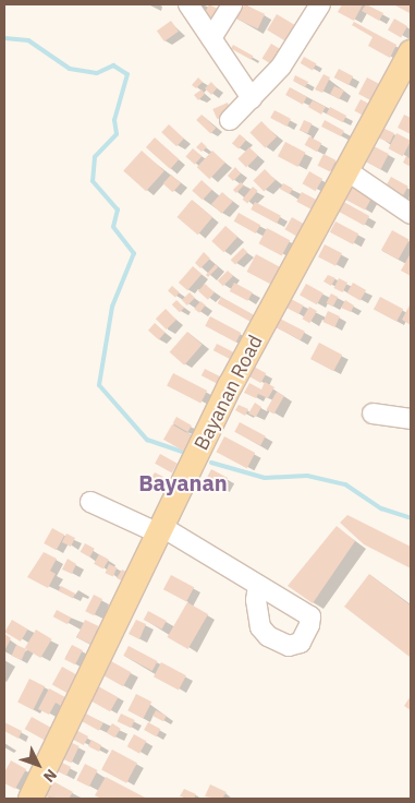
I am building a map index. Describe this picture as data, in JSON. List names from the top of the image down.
{
  "streets": {
    "main road": ["Bayanan Road"]
  },
  "districts": ["Bayanan"],
  "north": "bottom right"
}
